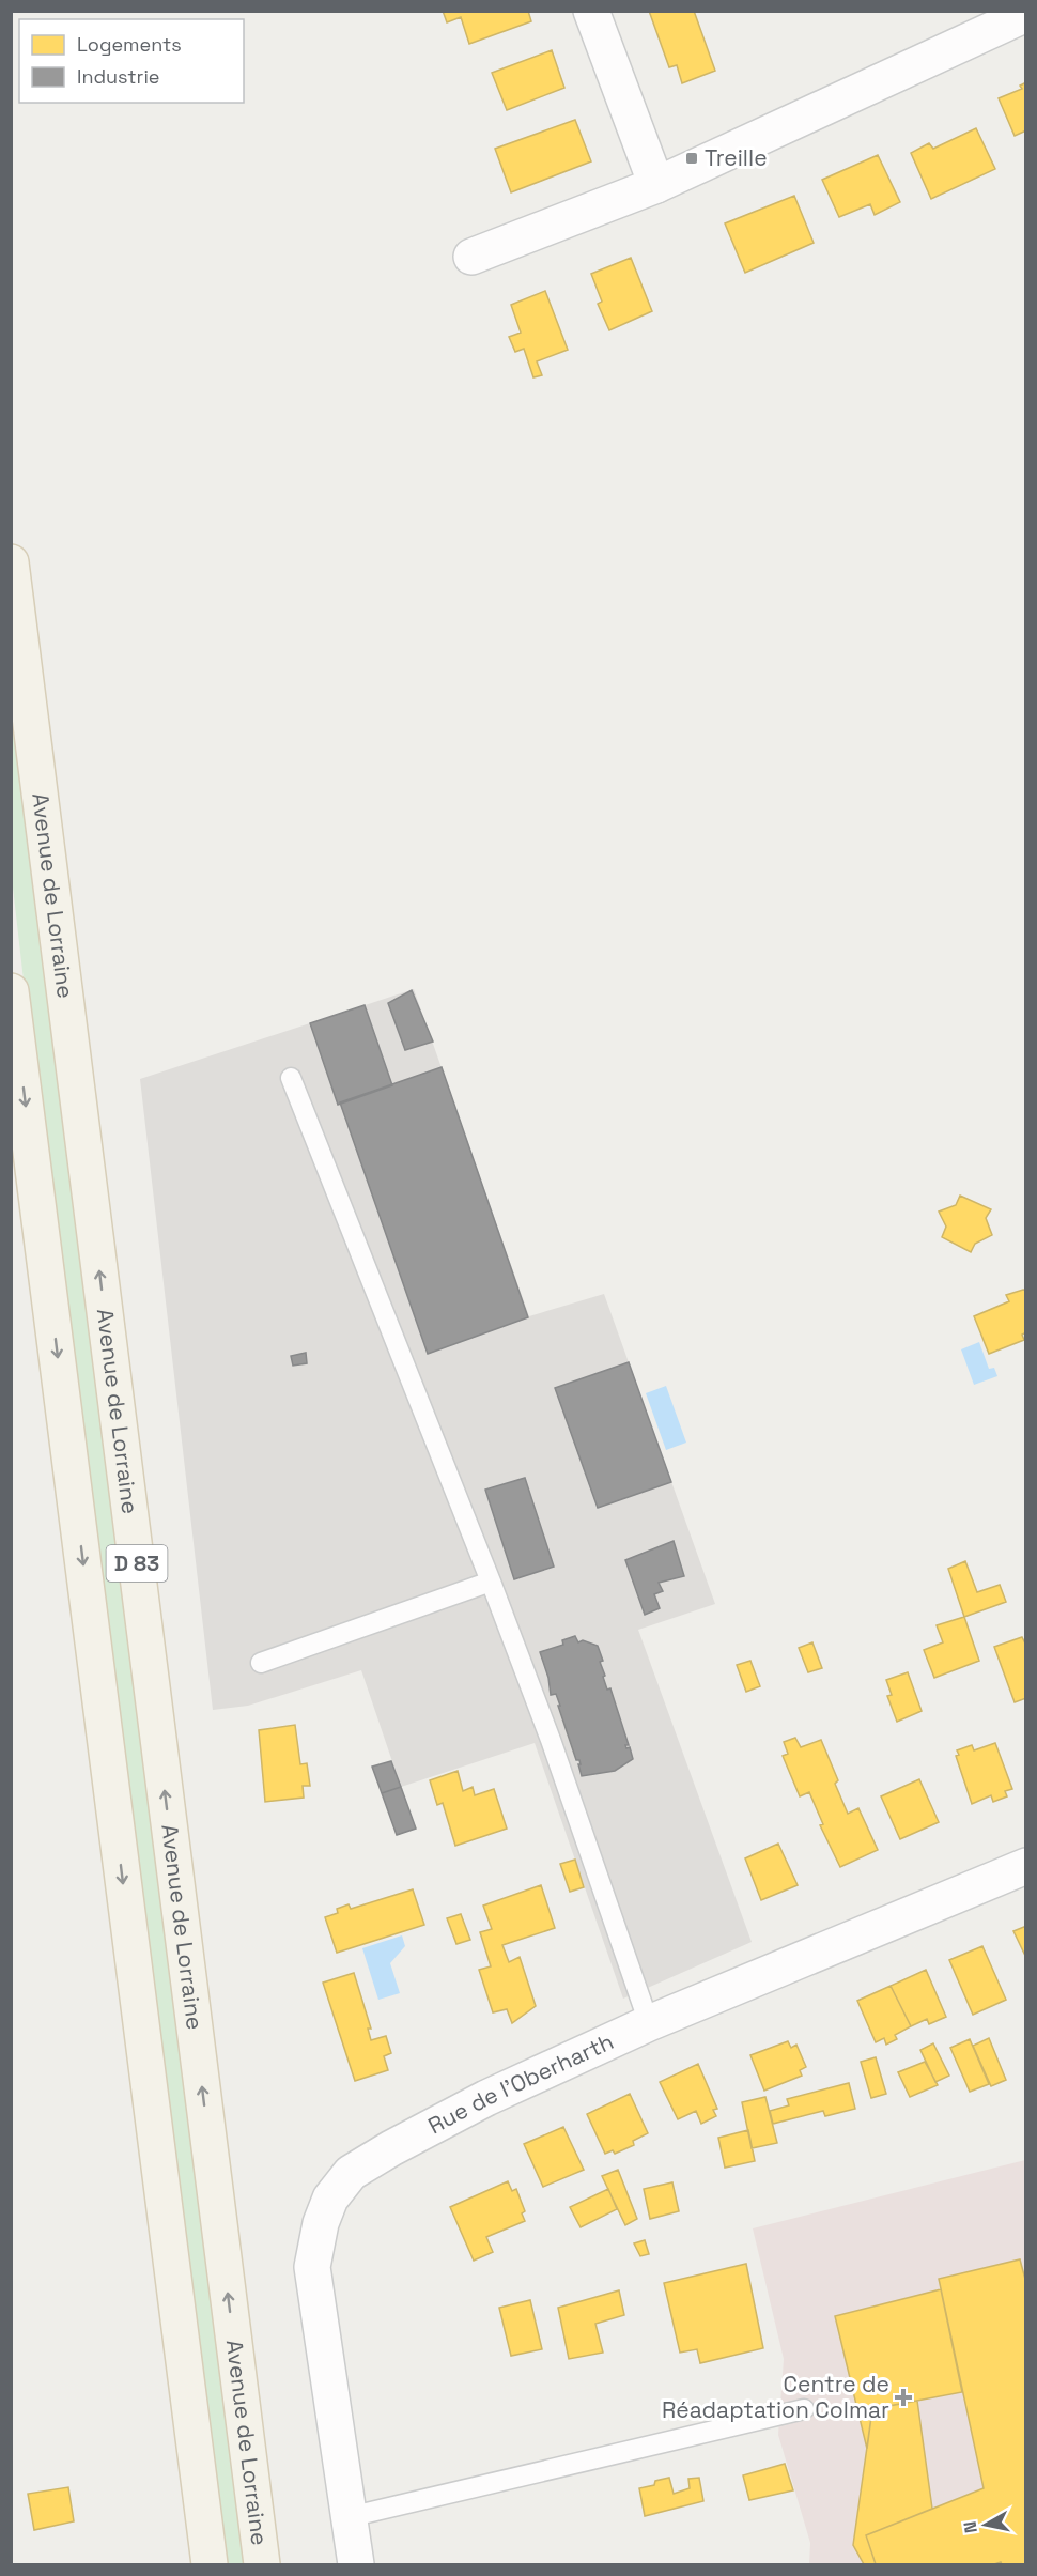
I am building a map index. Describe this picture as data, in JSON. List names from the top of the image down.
{
  "streets": {
    "main road": ["Avenue de Lorraine", "D 83"],
    "street": ["Rue de l'Oberharth"]
  },
  "places": {
    "transit": ["Treille"],
    "health": ["Centre de Réadaptation Colmar"]
  },
  "legend": ["Logements", "Industrie"],
  "north": "left"
}
